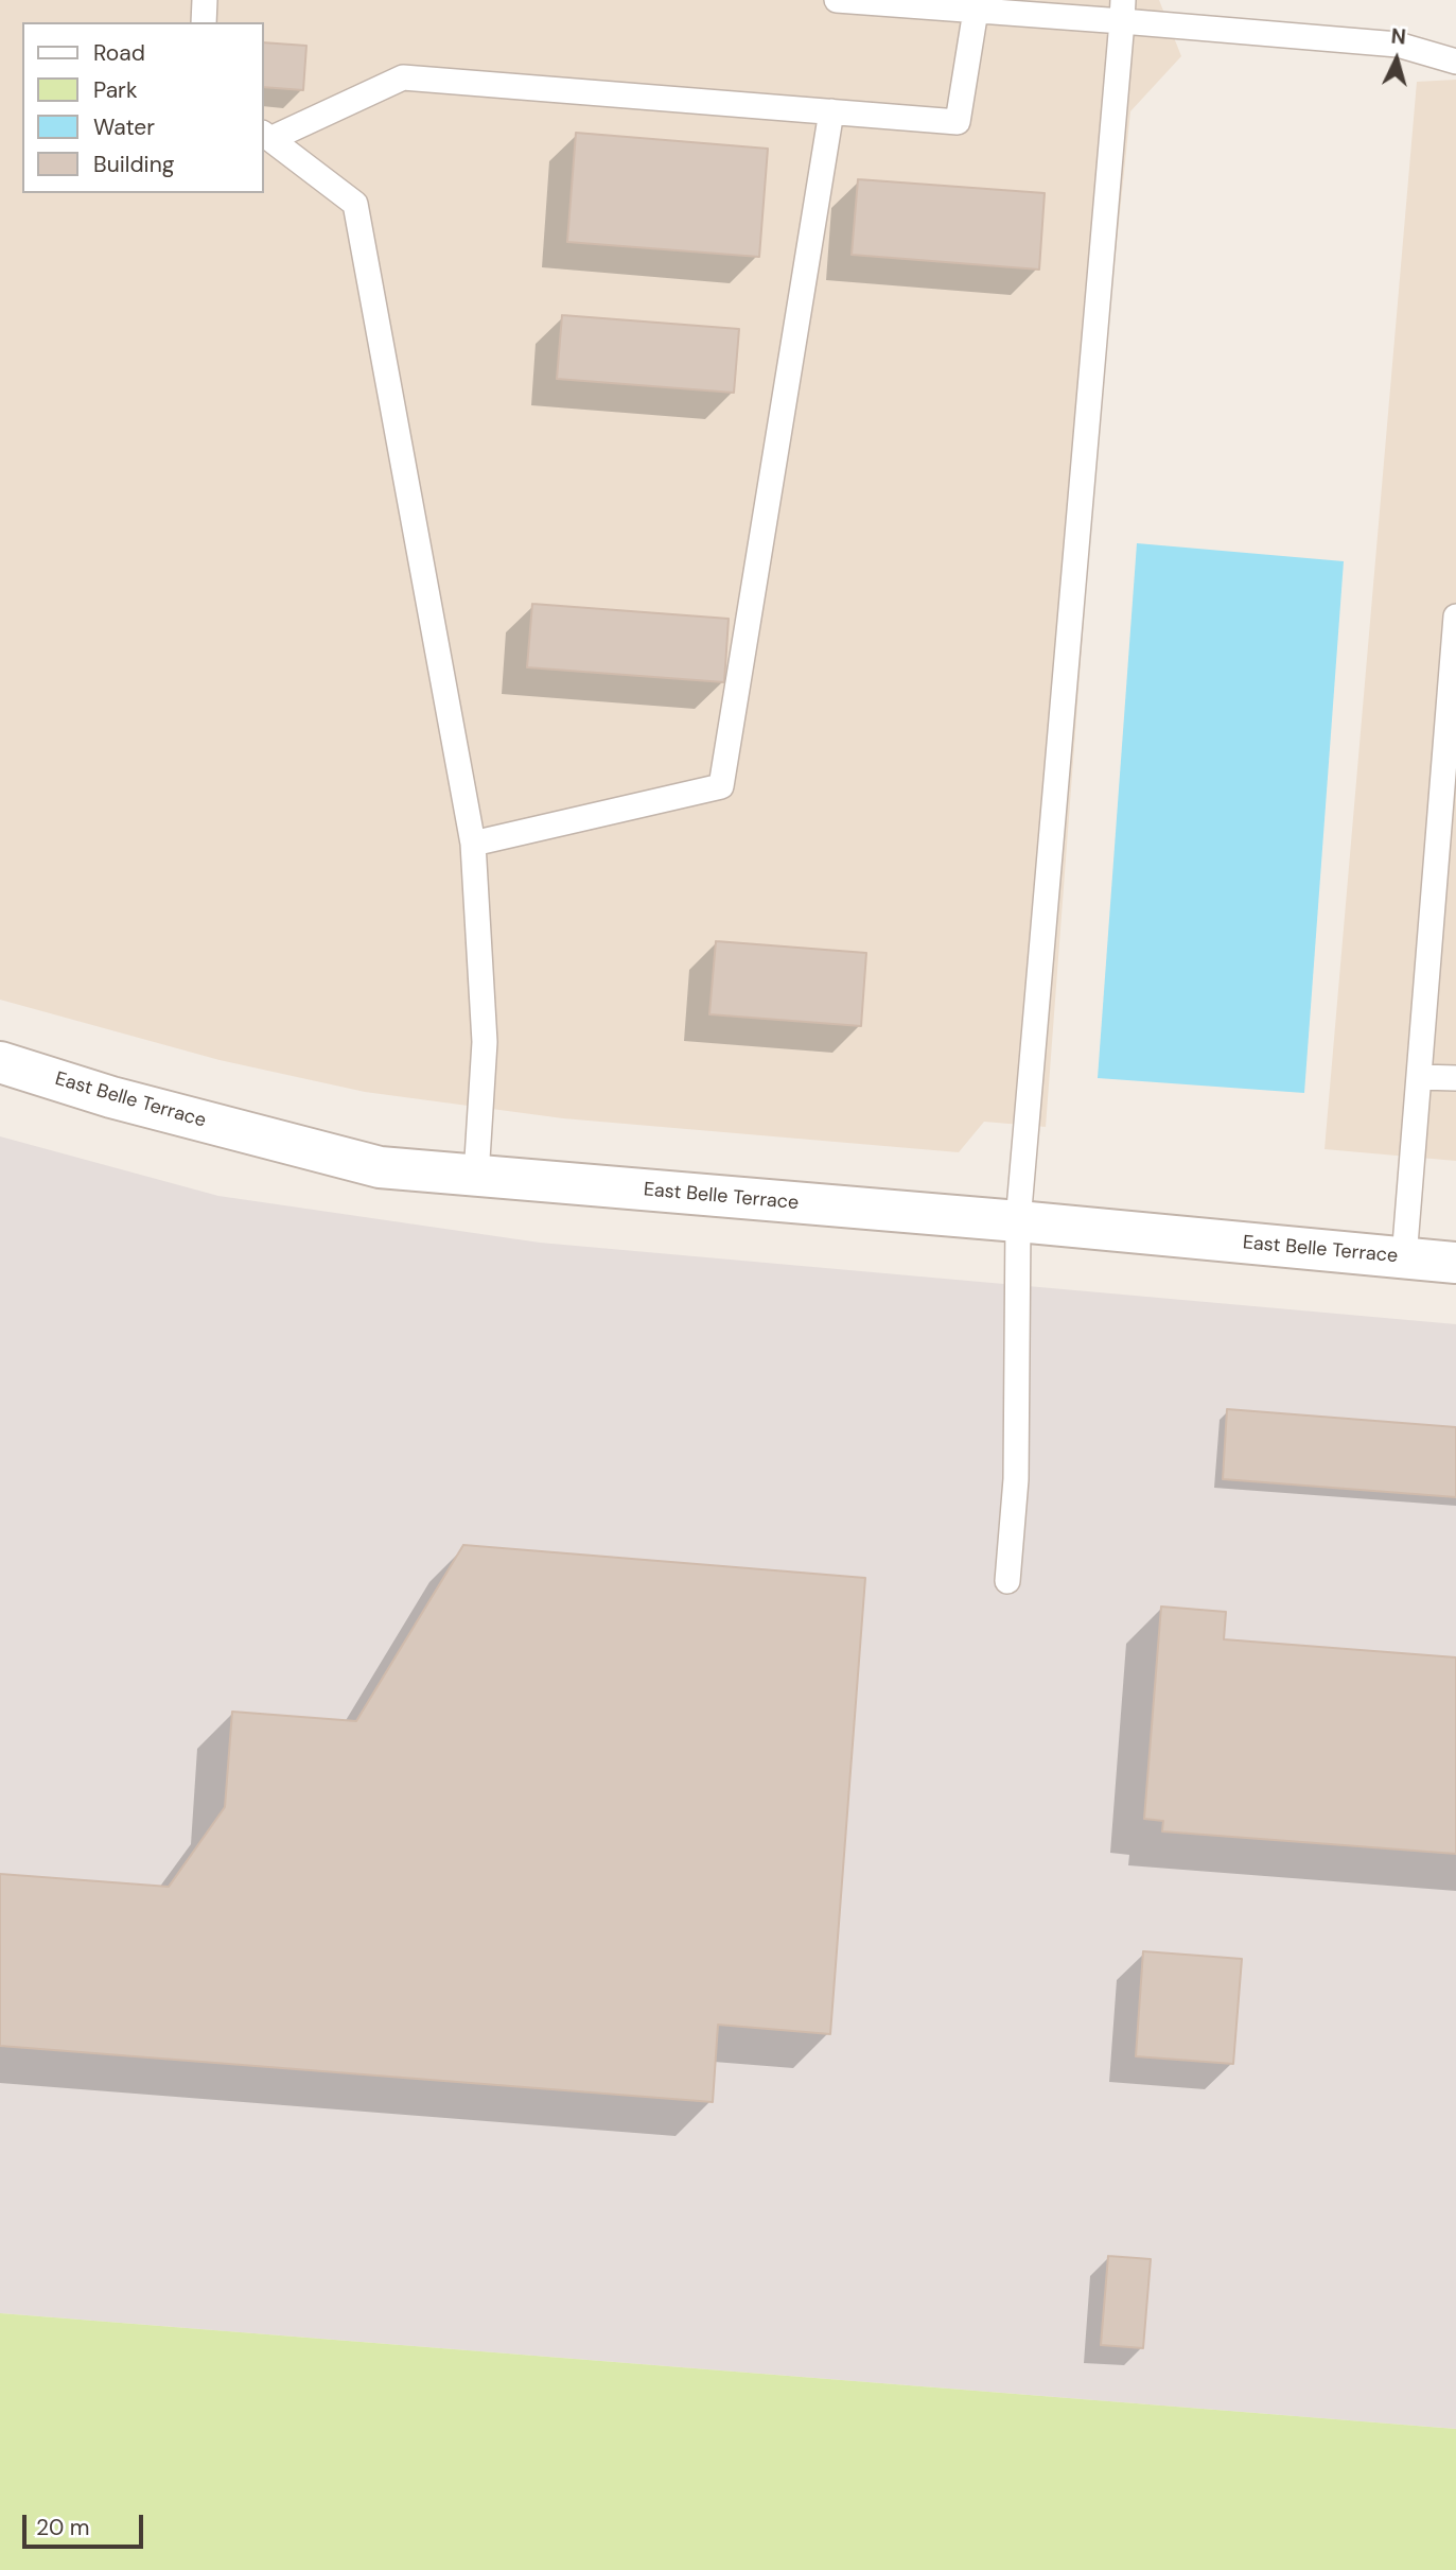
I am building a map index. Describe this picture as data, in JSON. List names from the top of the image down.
{
  "streets": {
    "street": ["East Belle Terrace"]
  },
  "legend": [
    "Road",
    "Park",
    "Water",
    "Building"
  ],
  "scale_bar": "20 m",
  "north": "top"
}
